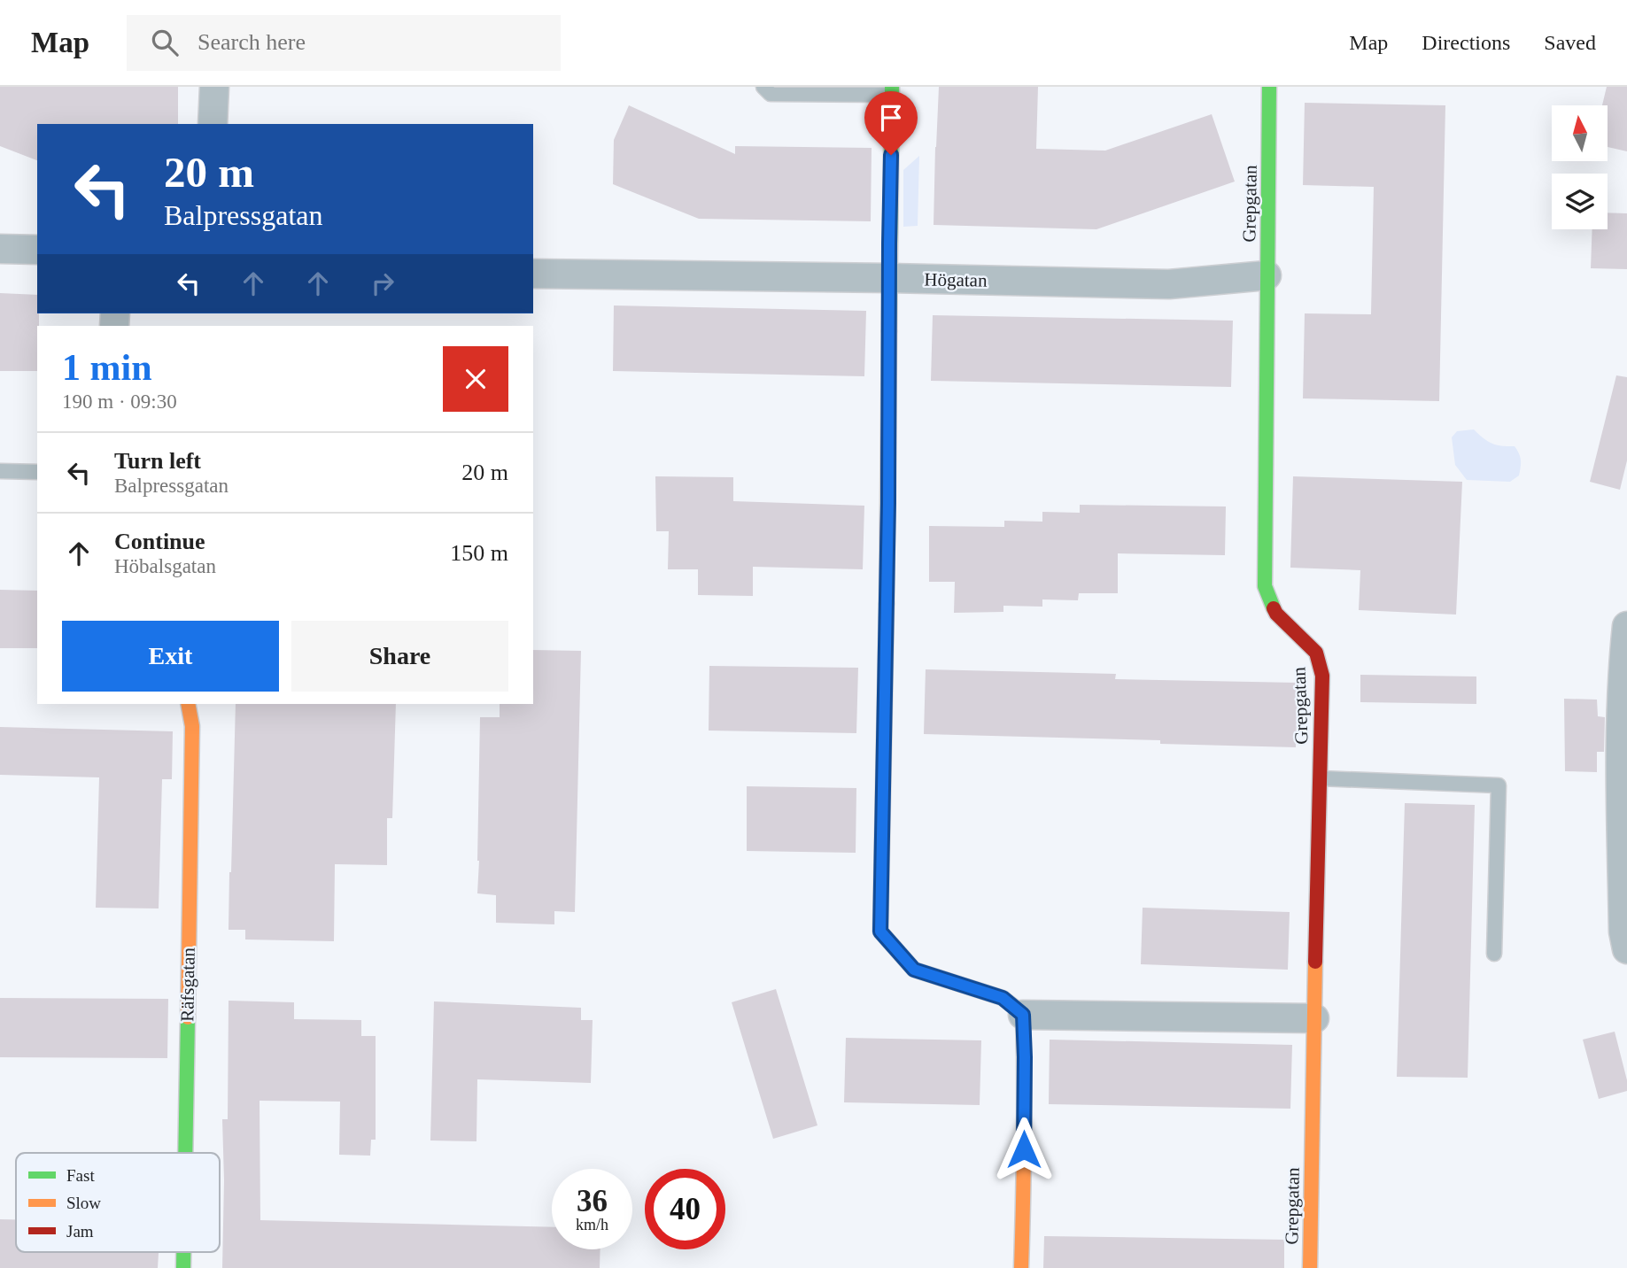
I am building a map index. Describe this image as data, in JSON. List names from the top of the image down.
{
  "streets": {
    "street": ["Grepgatan", "Högatan", "Räfsgatan"]
  },
  "crossings": [
    ["Grepgatan", "Högatan"]
  ],
  "legend": ["Fast", "Slow", "Jam"],
  "north": "top",
  "page": {
    "header": "Map",
    "search": "Search here",
    "nav": ["Map", "Directions", "Saved"],
    "turn": ["20 m", "Balpressgatan"],
    "heading": ["1 min", "190 m · 09:30"],
    "list": [
      {
        "name": "Turn left",
        "note": "Balpressgatan",
        "value": "20 m"
      },
      {
        "name": "Continue",
        "note": "Höbalsgatan",
        "value": "150 m"
      }
    ],
    "buttons": ["Exit", "Share"],
    "speed": "36 km/h",
    "limit": "40"
  }
}
